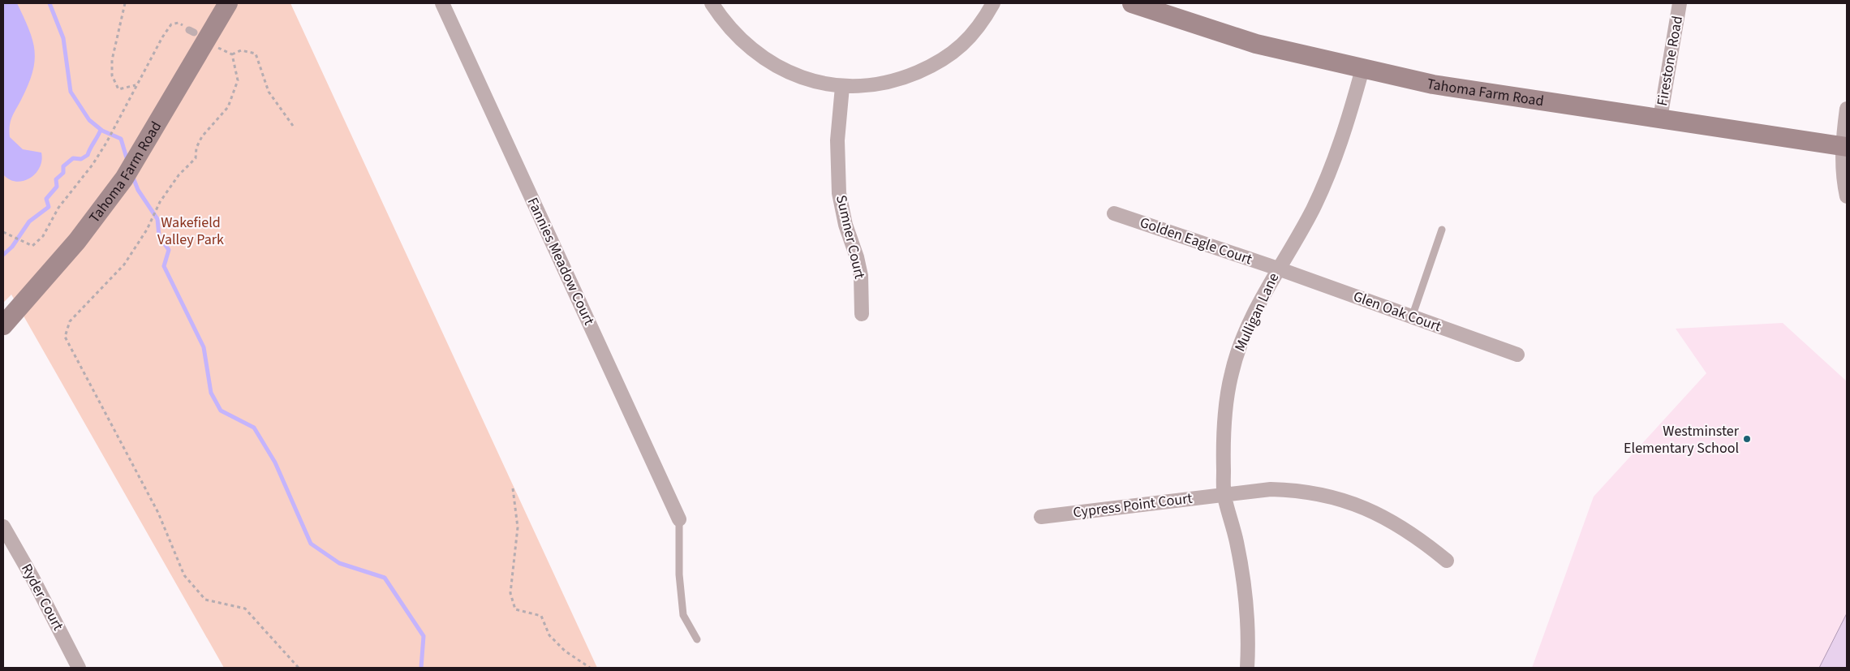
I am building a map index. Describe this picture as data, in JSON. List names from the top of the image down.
{
  "streets": {
    "street": [
      "Firestone Road",
      "Tahoma Farm Road",
      "Sumner Court",
      "Golden Eagle Court",
      "Fannies Meadow Court",
      "Glen Oak Court",
      "Mulligan Lane",
      "Cypress Point Court",
      "Ryder Court"
    ]
  },
  "crossings": [
    ["Firestone Road", "Tahoma Farm Road"],
    ["Tahoma Farm Road", "Mulligan Lane"],
    ["Golden Eagle Court", "Glen Oak Court"],
    ["Golden Eagle Court", "Mulligan Lane"],
    ["Glen Oak Court", "Mulligan Lane"],
    ["Mulligan Lane", "Cypress Point Court"]
  ],
  "parks": ["Wakefield Valley Park"],
  "places": ["Westminster Elementary School"]
}
